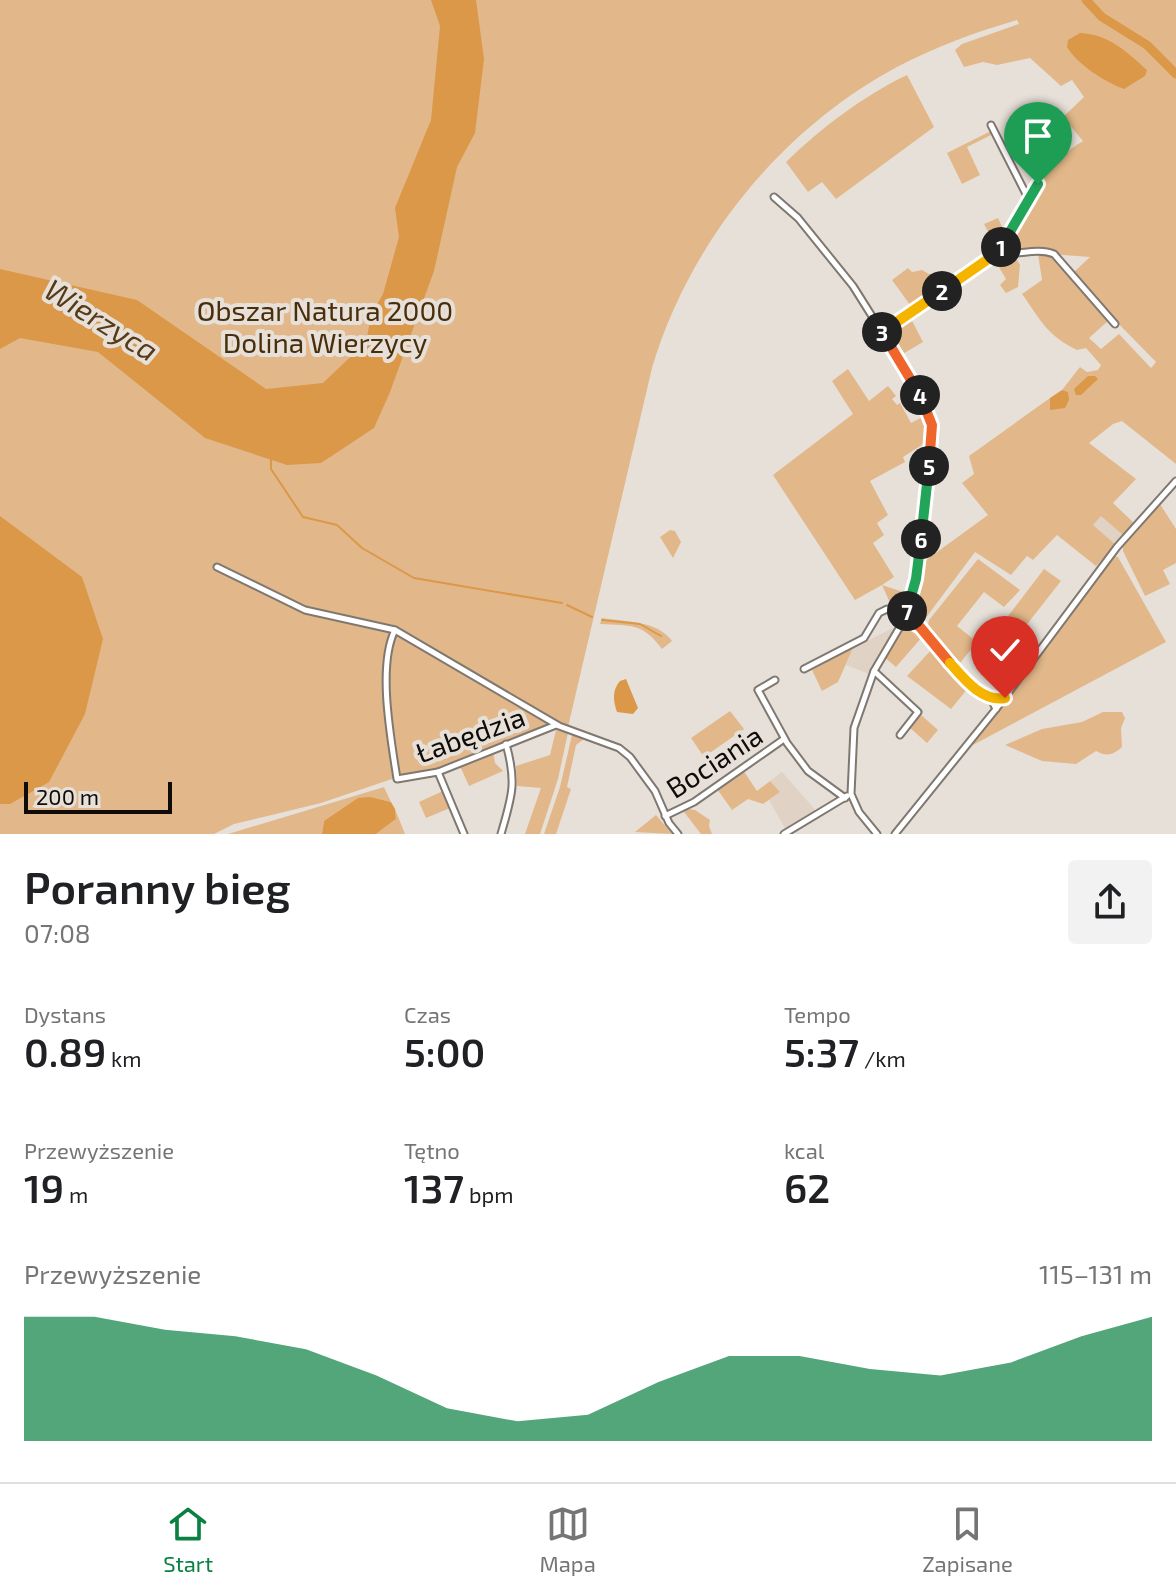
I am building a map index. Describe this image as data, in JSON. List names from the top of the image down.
{
  "streets": {
    "street": ["Łabędzia", "Bociania"]
  },
  "water": ["Wierzyca"],
  "parks": ["Obszar Natura 2000 Dolina Wierzycy"],
  "scale_bar": "200 m",
  "page": {
    "pins": [
      "1",
      "2",
      "3",
      "4",
      "5",
      "6",
      "7"
    ],
    "scale": "200 m",
    "heading": ["Poranny bieg", "07:08"],
    "stats": [
      ["Dystans", "0.89 km"],
      ["Czas", "5:00"],
      ["Tempo", "5:37 /km"],
      ["Przewyższenie", "19 m"],
      ["Tętno", "137 bpm"],
      ["kcal", "62"]
    ],
    "chart": ["Przewyższenie", "115–131 m"],
    "tabs": ["Start", "Mapa", "Zapisane"]
  }
}
